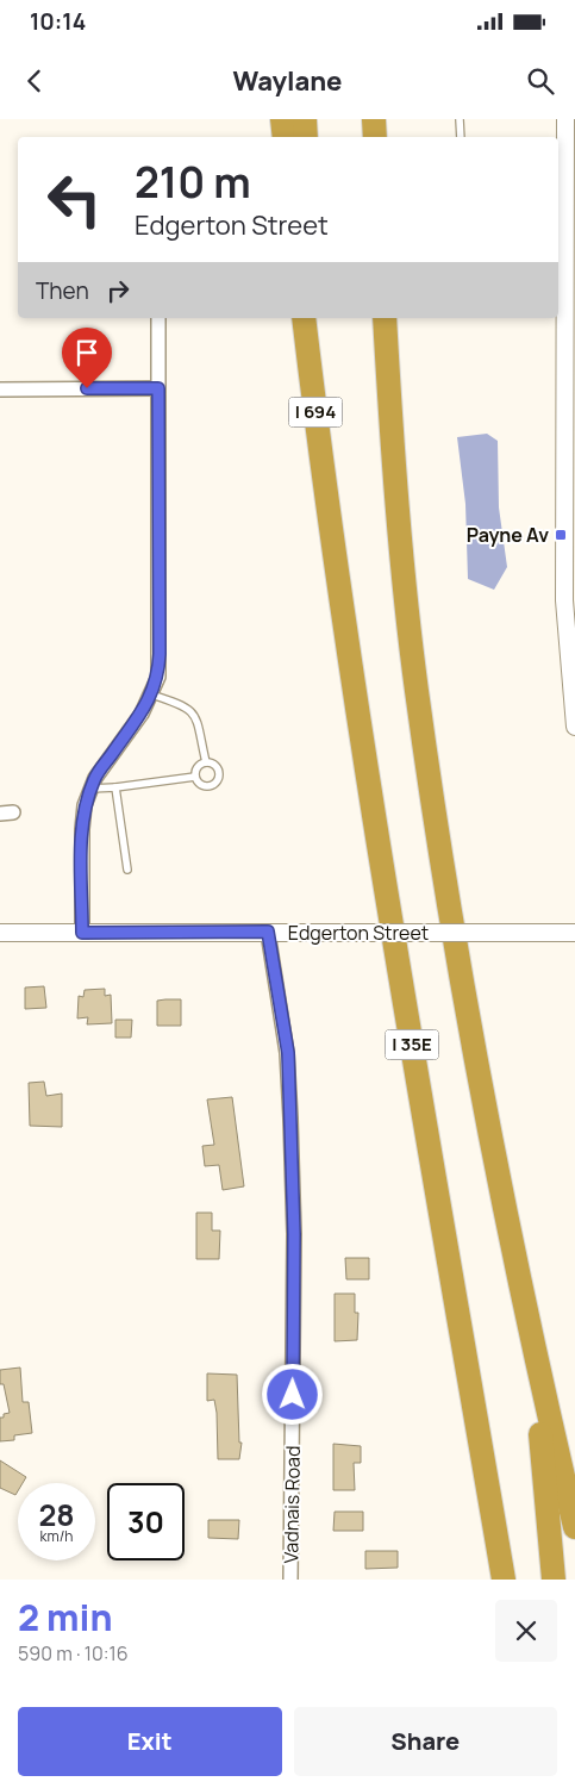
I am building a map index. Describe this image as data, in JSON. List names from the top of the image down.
{
  "streets": {
    "highway": ["I 694", "I 35E"],
    "street": ["Edgerton Street", "Vadnais Road"]
  },
  "crossings": [
    ["I 694", "I 35E"],
    ["Edgerton Street", "Vadnais Road"]
  ],
  "places": {
    "transit": ["Payne Av"]
  },
  "page": {
    "status": "10:14",
    "header": "Waylane",
    "turn": ["210 m", "Edgerton Street"],
    "then": "Then",
    "speed": "28 km/h",
    "limit": "30",
    "heading": ["2 min", "590 m · 10:16"],
    "buttons": ["Exit", "Share"]
  }
}
